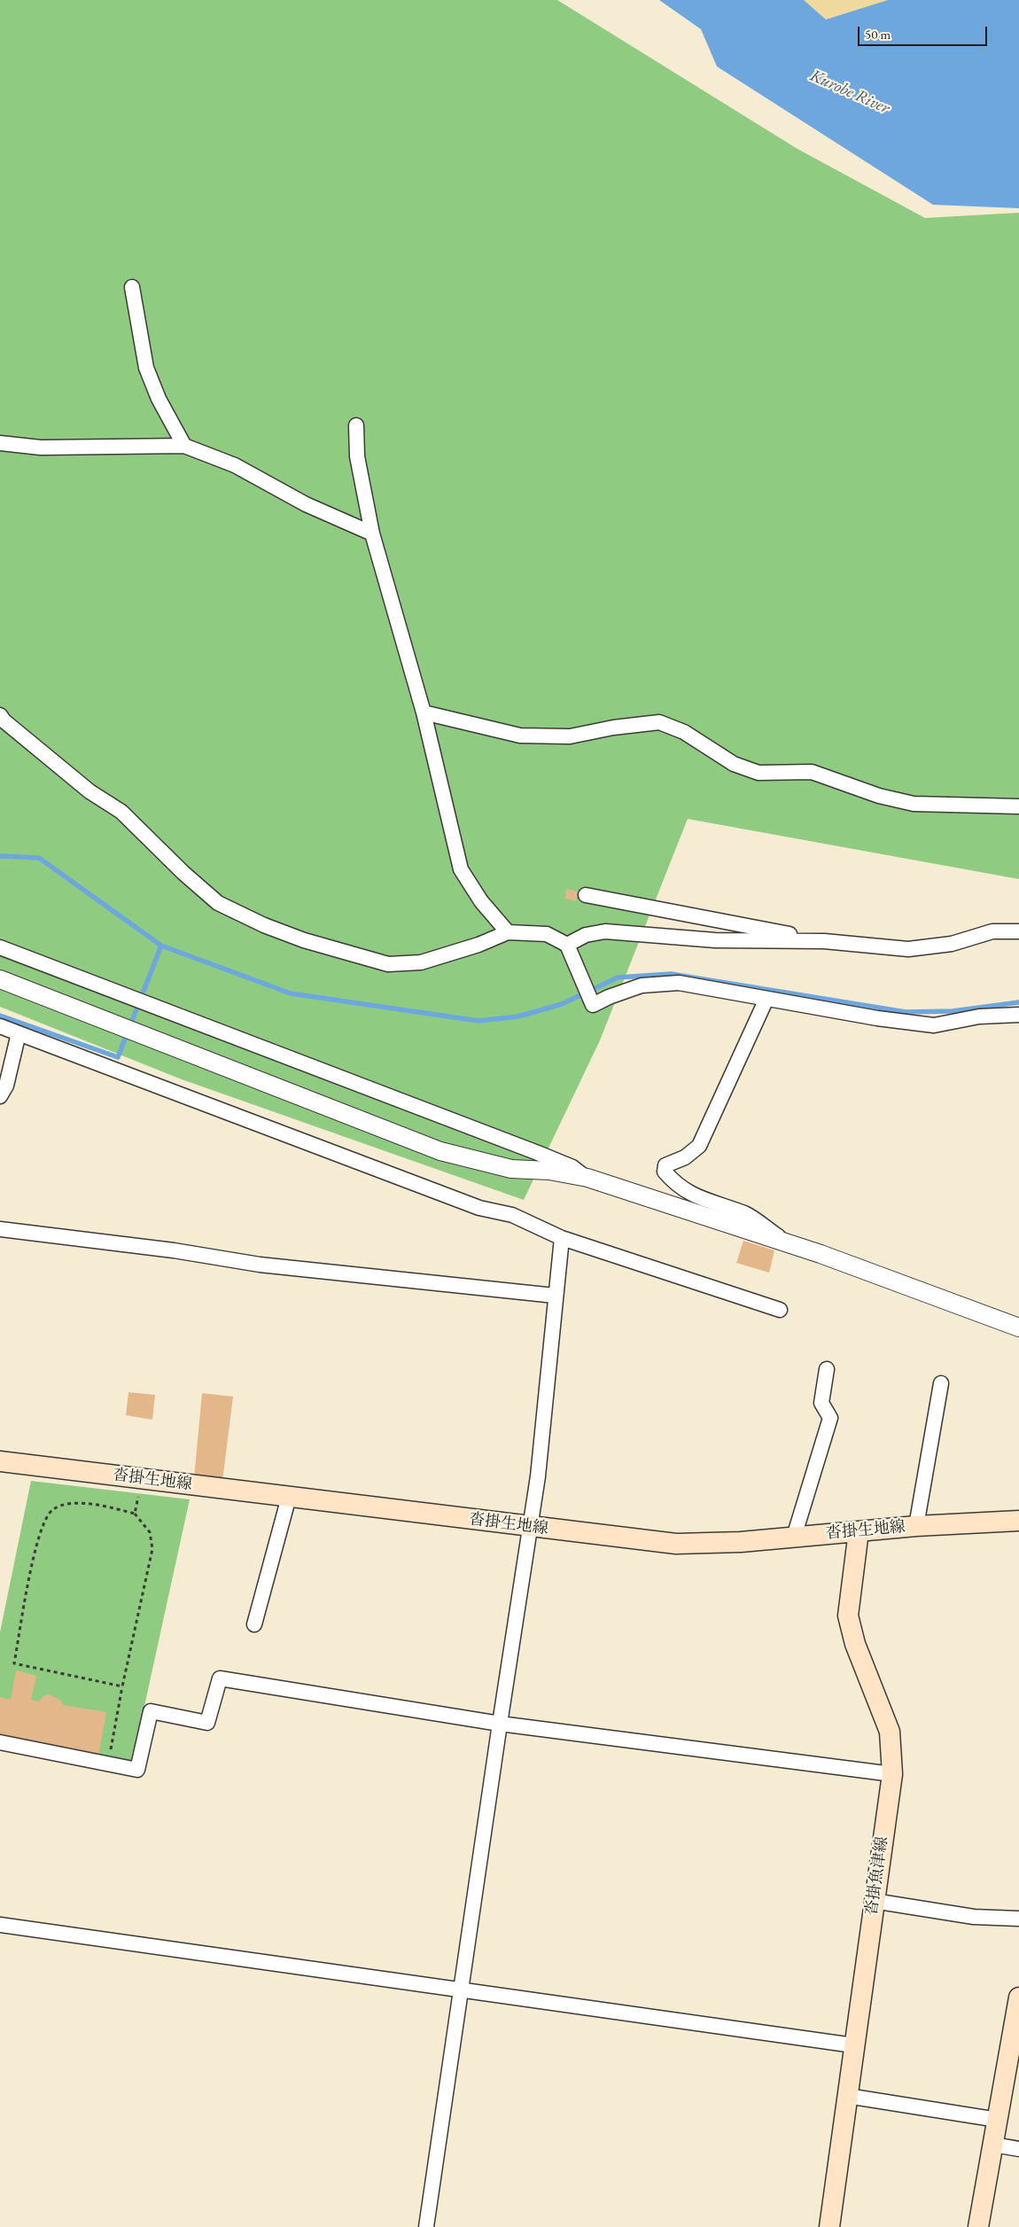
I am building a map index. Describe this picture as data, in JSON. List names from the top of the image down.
{
  "streets": {
    "main road": ["沓掛生地線", "沓掛魚津線"]
  },
  "crossings": [
    ["沓掛生地線", "沓掛魚津線"]
  ],
  "water": ["Kurobe River"],
  "scale_bar": "50 m"
}
